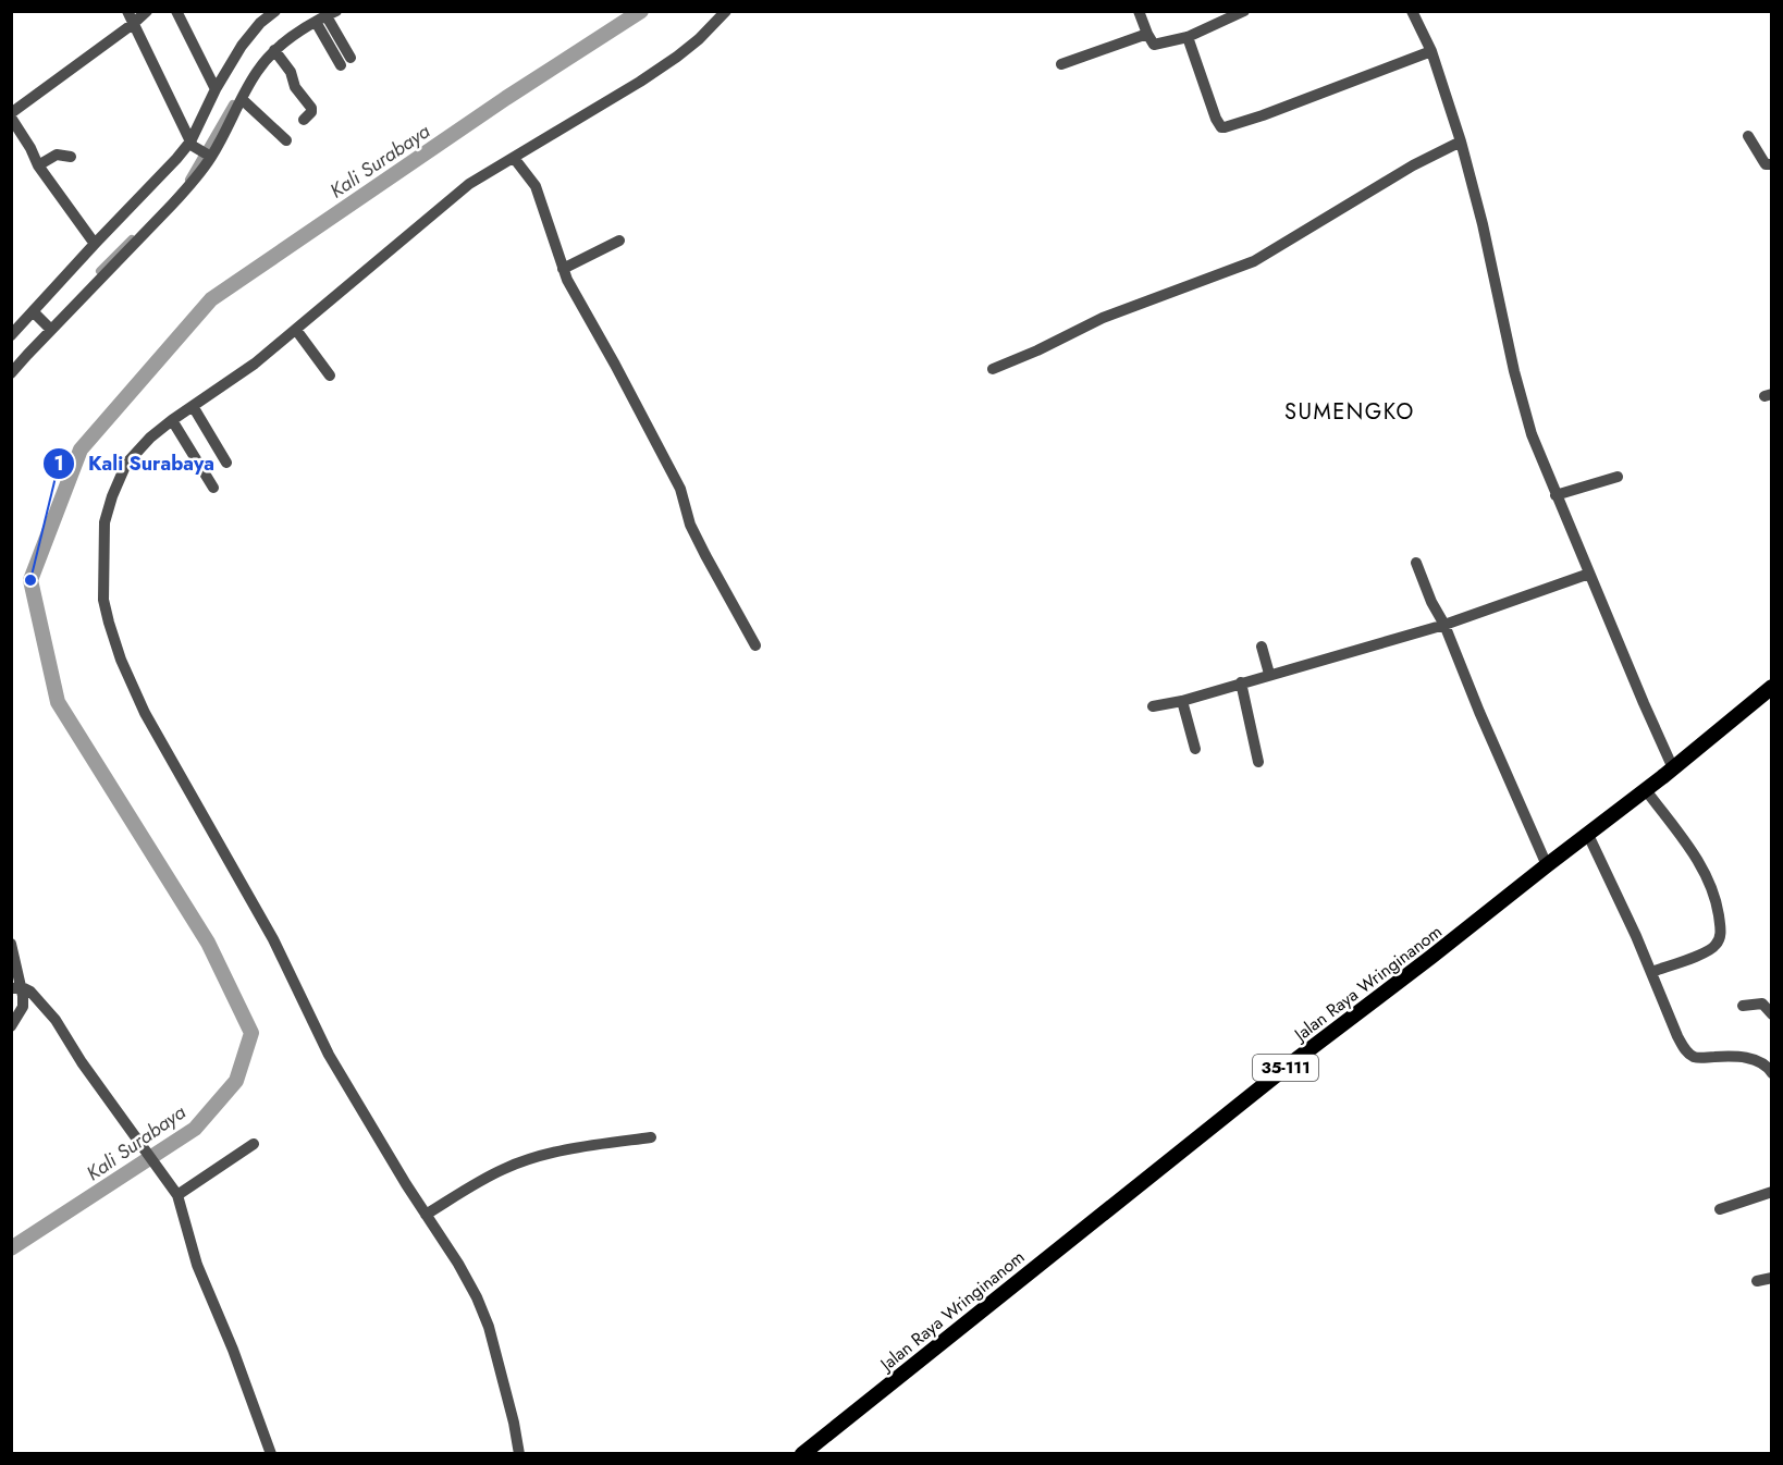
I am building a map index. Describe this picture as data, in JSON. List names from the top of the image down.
{
  "streets": {
    "main road": ["Jalan Raya Wringinanom", "35-111"]
  },
  "districts": ["SUMENGKO"],
  "water": ["Kali Surabaya"],
  "places": ["Kali Surabaya"]
}
